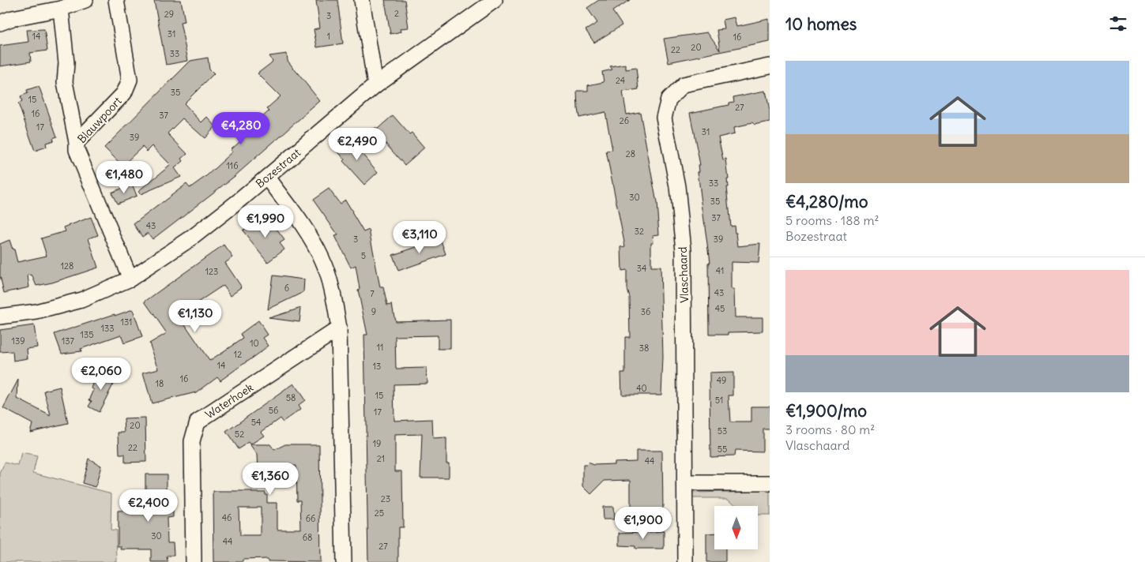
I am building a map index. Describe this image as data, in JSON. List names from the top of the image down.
{
  "streets": {
    "street": [
      "Blauwpoort",
      "Bozestraat",
      "Vlaschaard",
      "Waterhoek"
    ]
  },
  "crossings": [
    ["Blauwpoort", "Bozestraat"]
  ],
  "house_numbers": [
    "2",
    "29",
    "3",
    "31",
    "14",
    "1",
    "16",
    "20",
    "22",
    "33",
    "24",
    "35",
    "15",
    "27",
    "16",
    "37",
    "26",
    "17",
    "31",
    "39",
    "28",
    "116",
    "33",
    "30",
    "35",
    "37",
    "43",
    "32",
    "3",
    "39",
    "5",
    "128",
    "34",
    "41",
    "123",
    "6",
    "43",
    "7",
    "45",
    "9",
    "36",
    "131",
    "133",
    "135",
    "139",
    "137",
    "10",
    "11",
    "38",
    "12",
    "14",
    "13",
    "16",
    "49",
    "18",
    "40",
    "15",
    "58",
    "51",
    "56",
    "17",
    "54",
    "20",
    "53",
    "52",
    "19",
    "22",
    "55",
    "21",
    "44",
    "23",
    "25",
    "46",
    "66",
    "30",
    "68",
    "44",
    "27"
  ],
  "north": "bottom",
  "page": {
    "heading": "10 homes",
    "list": [
      {
        "name": "€4,280/mo",
        "note": "5 rooms · 188 m² · Bozestraat"
      },
      {
        "name": "€1,900/mo",
        "note": "3 rooms · 80 m² · Vlaschaard"
      }
    ],
    "price": [
      "€4,280",
      "€2,490",
      "€1,480",
      "€1,990",
      "€3,110",
      "€1,130",
      "€2,060",
      "€1,360",
      "€2,400",
      "€1,900"
    ]
  }
}
